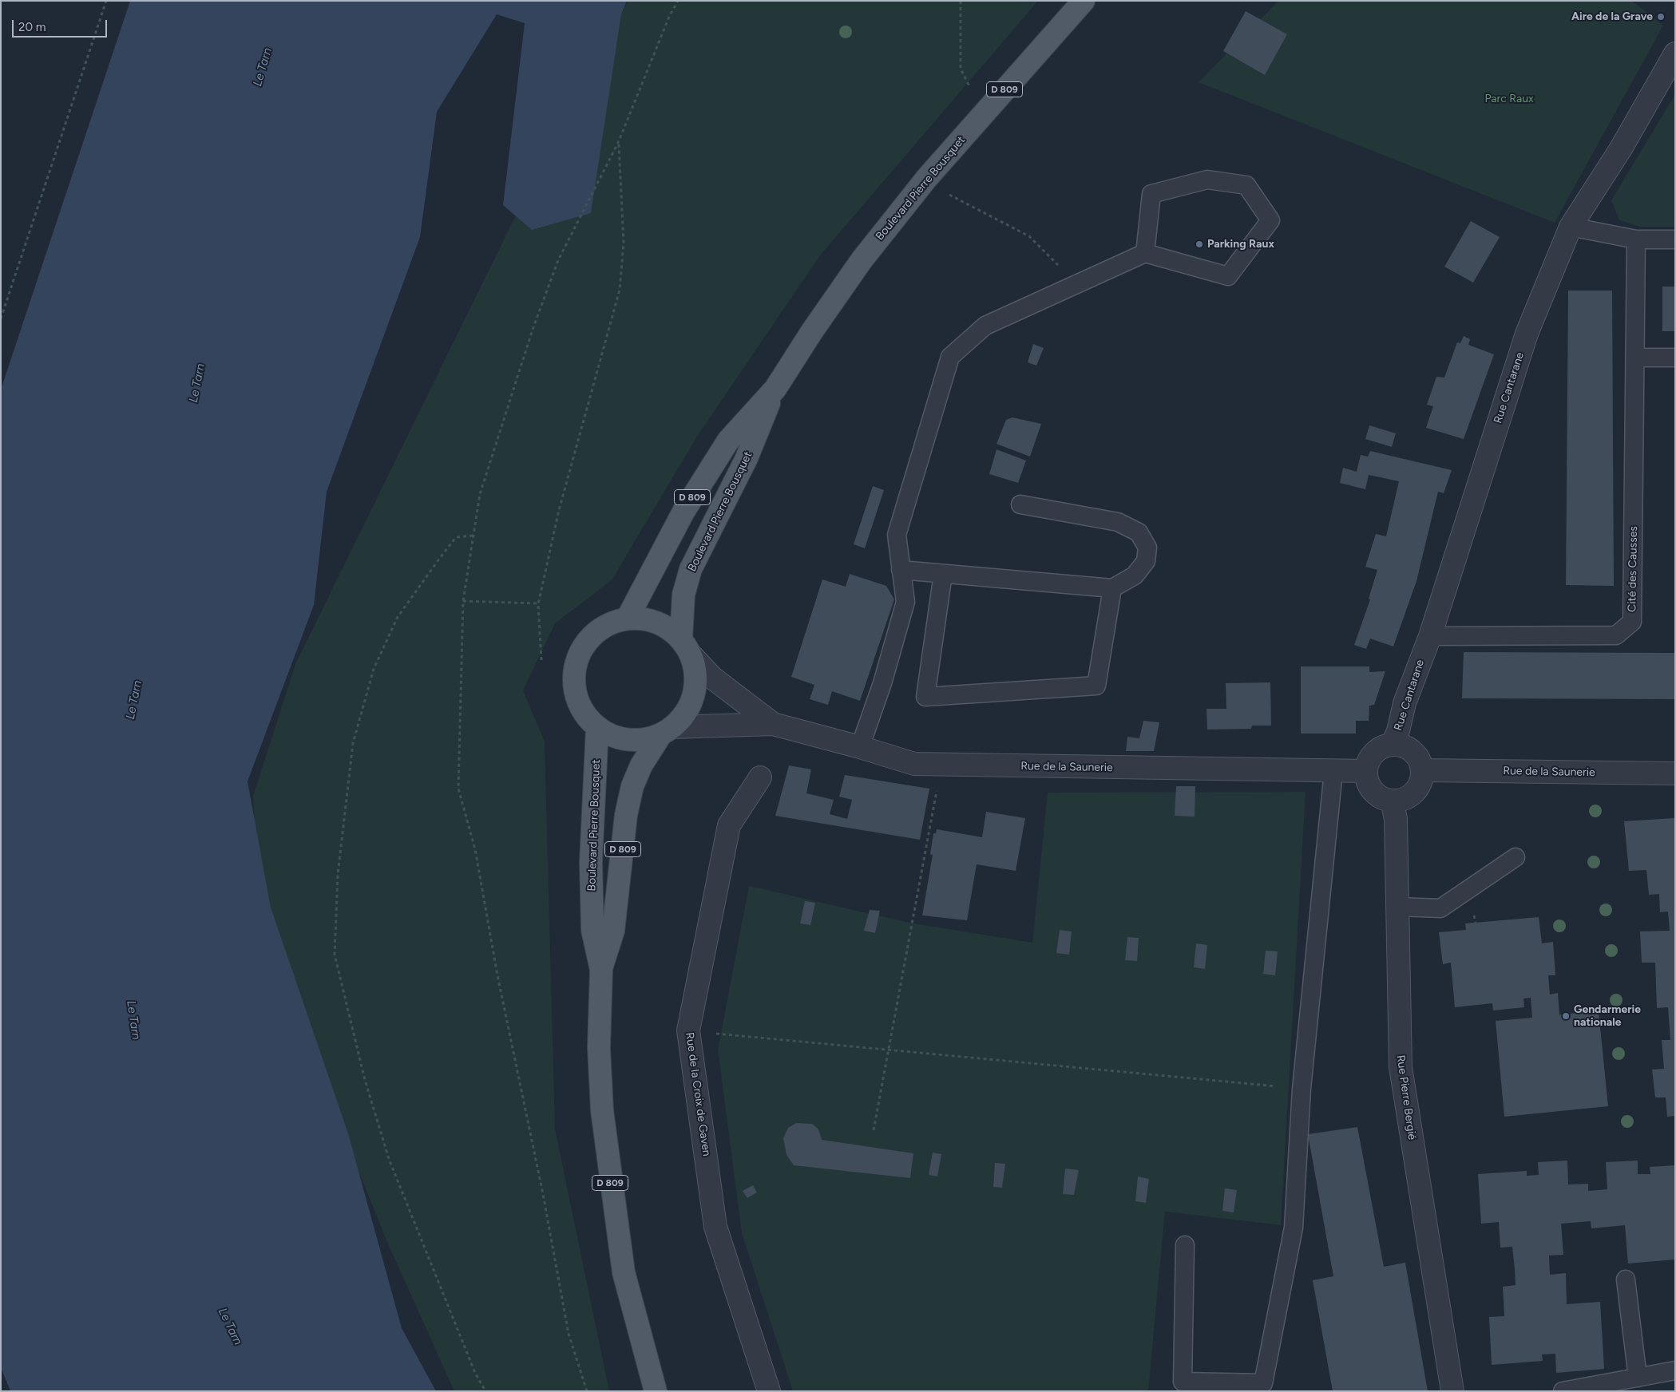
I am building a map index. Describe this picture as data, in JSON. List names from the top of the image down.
{
  "streets": {
    "main road": ["D 809", "Boulevard Pierre Bousquet"],
    "street": [
      "Rue Cantarane",
      "Rue de la Saunerie",
      "Rue de la Croix de Gaven",
      "Rue Pierre Bergié"
    ],
    "lane": ["Cité des Causses"]
  },
  "crossings": [
    ["Boulevard Pierre Bousquet", "Rue de la Saunerie"],
    ["Rue Cantarane", "Cité des Causses"],
    ["Rue Cantarane", "Rue de la Saunerie"],
    ["Rue Cantarane", "Rue Pierre Bergié"],
    ["Rue de la Saunerie", "Rue Pierre Bergié"]
  ],
  "water": ["Le Tarn"],
  "parks": ["Parc Raux"],
  "places": ["Aire de la Grave", "Parking Raux", "Gendarmerie nationale"],
  "scale_bar": "20 m"
}
